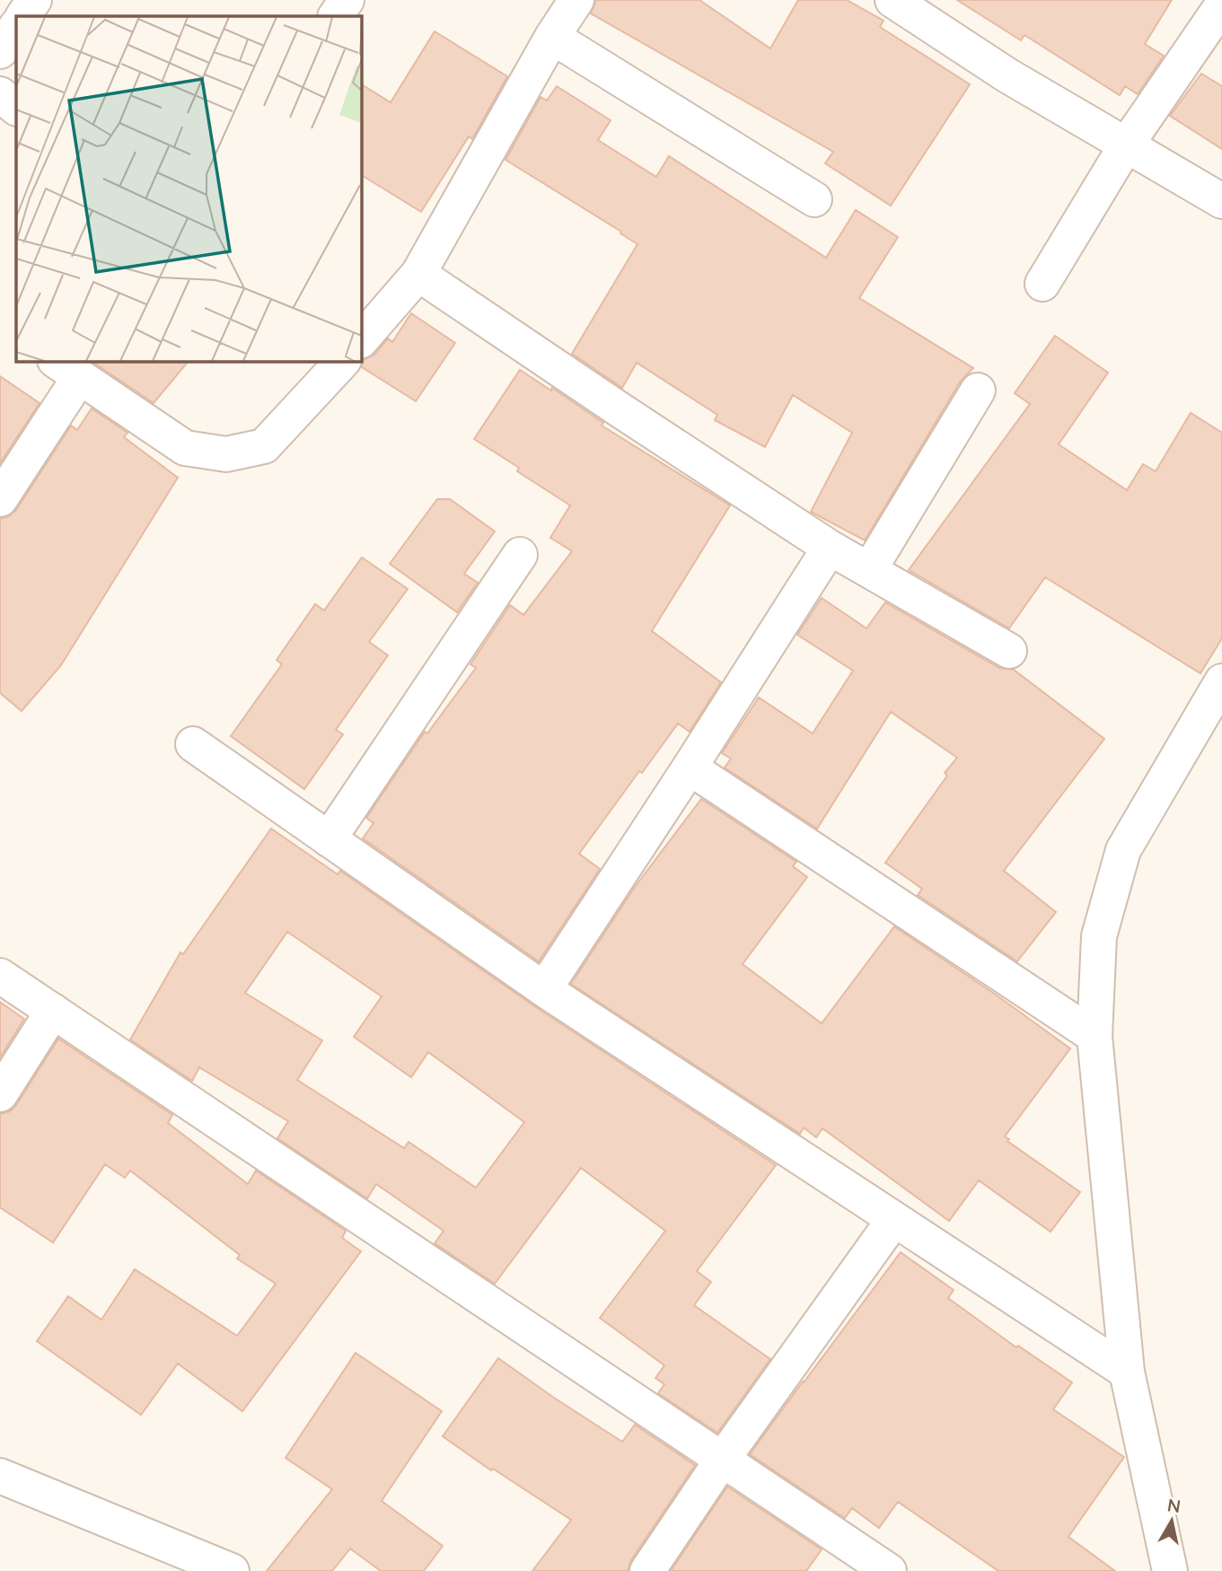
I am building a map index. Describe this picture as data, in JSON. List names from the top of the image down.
{
  "north": "top"
}
